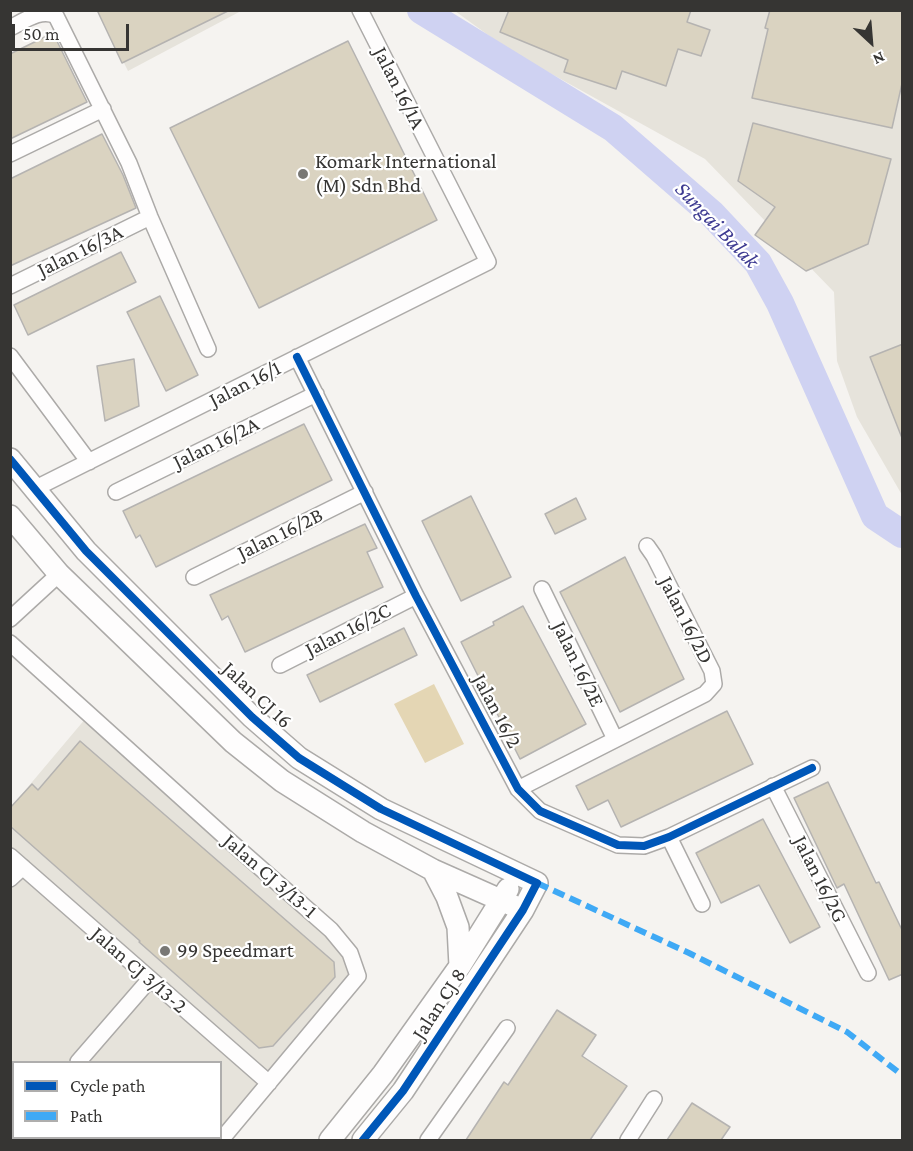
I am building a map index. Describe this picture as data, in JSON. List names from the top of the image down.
{
  "streets": {
    "street": [
      "Jalan 16/1A",
      "Jalan 16/3A",
      "Jalan 16/1",
      "Jalan 16/2A",
      "Jalan 16/2B",
      "Jalan 16/2D",
      "Jalan 16/2C",
      "Jalan 16/2E",
      "Jalan CJ 16",
      "Jalan 16/2",
      "Jalan CJ 3/13-1",
      "Jalan 16/2G",
      "Jalan CJ 3/13-2",
      "Jalan CJ 8"
    ]
  },
  "crossings": [
    ["Jalan 16/1A", "Jalan 16/1"],
    ["Jalan 16/1", "Jalan CJ 16"],
    ["Jalan 16/1", "Jalan 16/2"],
    ["Jalan 16/2A", "Jalan 16/2"],
    ["Jalan 16/2B", "Jalan 16/2"],
    ["Jalan 16/2D", "Jalan 16/2E"],
    ["Jalan 16/2C", "Jalan 16/2"],
    ["Jalan CJ 16", "Jalan CJ 8"],
    ["Jalan 16/2", "Jalan 16/2G"],
    ["Jalan CJ 3/13-1", "Jalan CJ 3/13-2"]
  ],
  "water": ["Sungai Balak"],
  "places": ["Komark International (M) Sdn Bhd", "99 Speedmart"],
  "legend": ["Cycle path", "Path"],
  "scale_bar": "50 m",
  "north": "bottom right"
}
